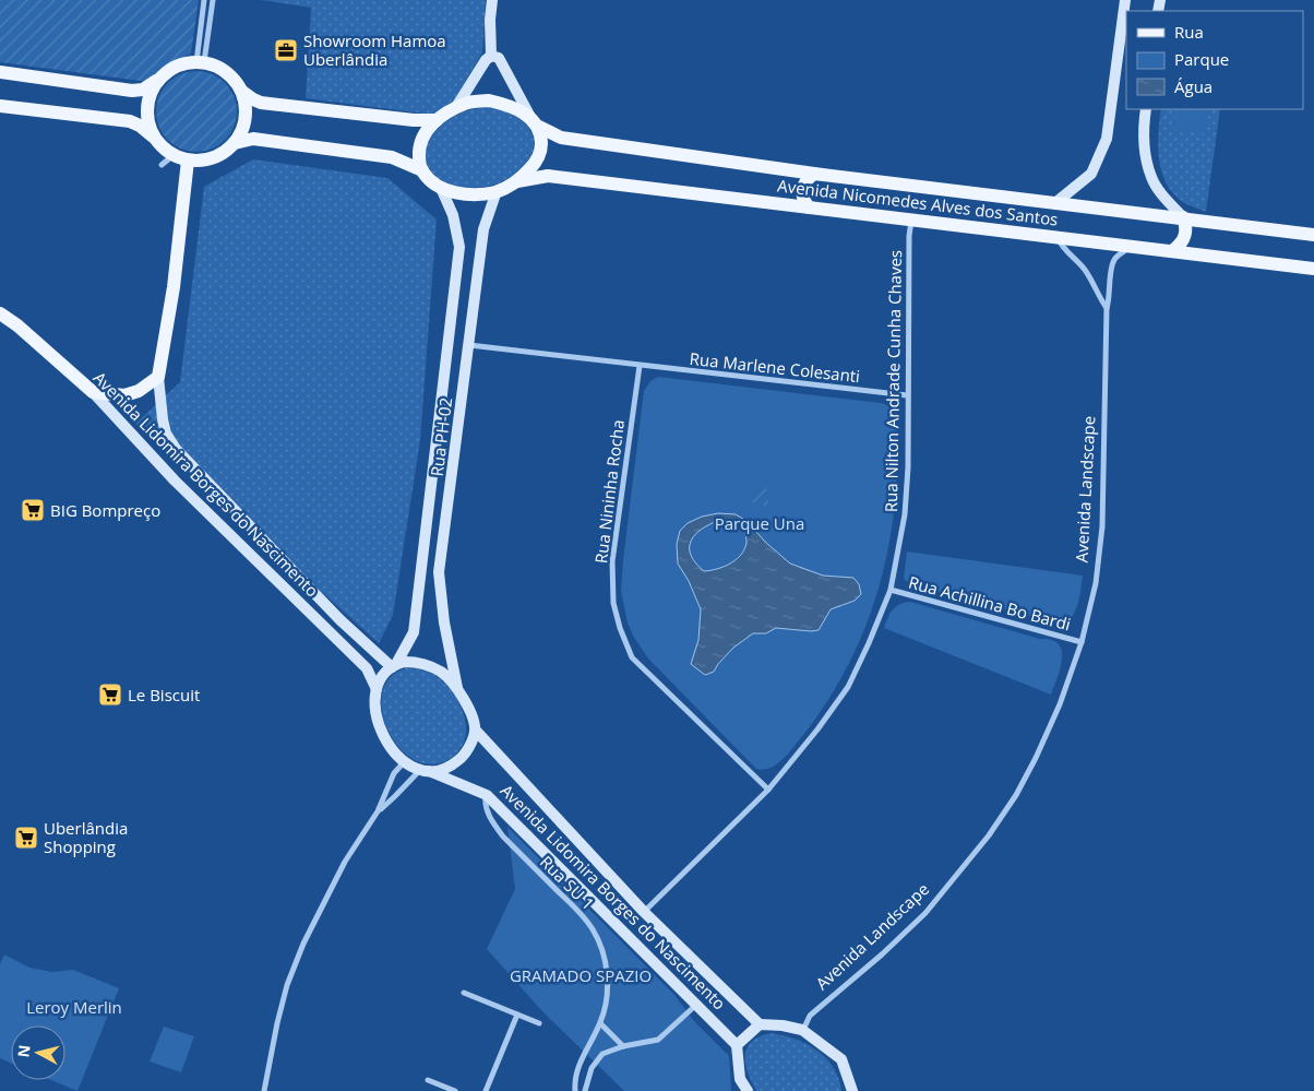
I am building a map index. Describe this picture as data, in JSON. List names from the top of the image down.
{
  "streets": {
    "main road": ["Avenida Nicomedes Alves dos Santos", "Avenida Lidomira Borges do Nascimento"],
    "street": [
      "Rua Marlene Colesanti",
      "Rua Nilton Andrade Cunha Chaves",
      "Rua PH-02",
      "Avenida Landscape",
      "Rua Nininha Rocha",
      "Rua Achillina Bo Bardi",
      "Rua SU 1"
    ]
  },
  "crossings": [
    ["Avenida Nicomedes Alves dos Santos", "Rua Nilton Andrade Cunha Chaves"],
    ["Avenida Nicomedes Alves dos Santos", "Rua PH-02"],
    ["Avenida Nicomedes Alves dos Santos", "Avenida Landscape"],
    ["Rua Marlene Colesanti", "Rua Nilton Andrade Cunha Chaves"],
    ["Rua Marlene Colesanti", "Rua PH-02"],
    ["Rua Marlene Colesanti", "Rua Nininha Rocha"],
    ["Rua Nilton Andrade Cunha Chaves", "Avenida Lidomira Borges do Nascimento"],
    ["Rua Nilton Andrade Cunha Chaves", "Rua Nininha Rocha"],
    ["Rua Nilton Andrade Cunha Chaves", "Rua Achillina Bo Bardi"],
    ["Rua PH-02", "Avenida Lidomira Borges do Nascimento"],
    ["Avenida Lidomira Borges do Nascimento", "Rua SU 1"],
    ["Avenida Landscape", "Rua Achillina Bo Bardi"]
  ],
  "parks": ["Parque Una", "GRAMADO SPAZIO", "Leroy Merlin"],
  "places": {
    "office": ["Showroom Hamoa Uberlândia"],
    "supermarket": ["BIG Bompreço", "Le Biscuit", "Uberlândia Shopping"]
  },
  "legend": ["Rua", "Parque", "Água"],
  "north": "left"
}
